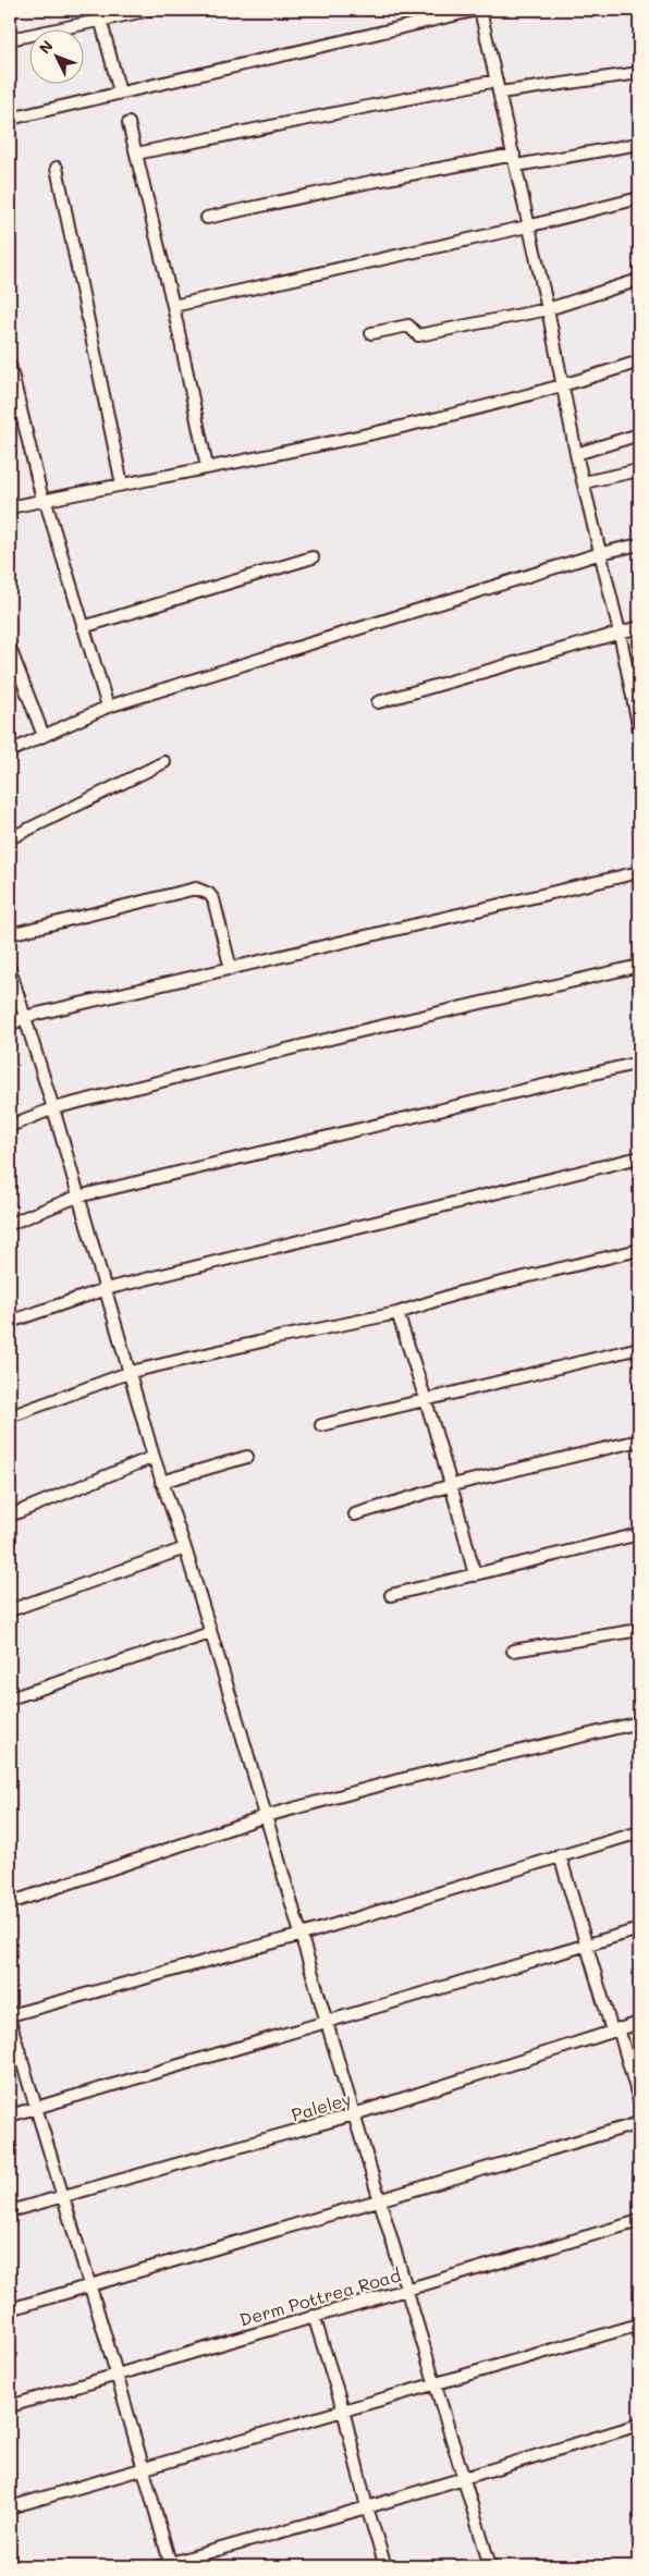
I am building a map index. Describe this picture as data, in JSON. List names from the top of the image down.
{
  "streets": {
    "street": ["Paleley", "Derm Pottrea Road"]
  },
  "north": "top left"
}
